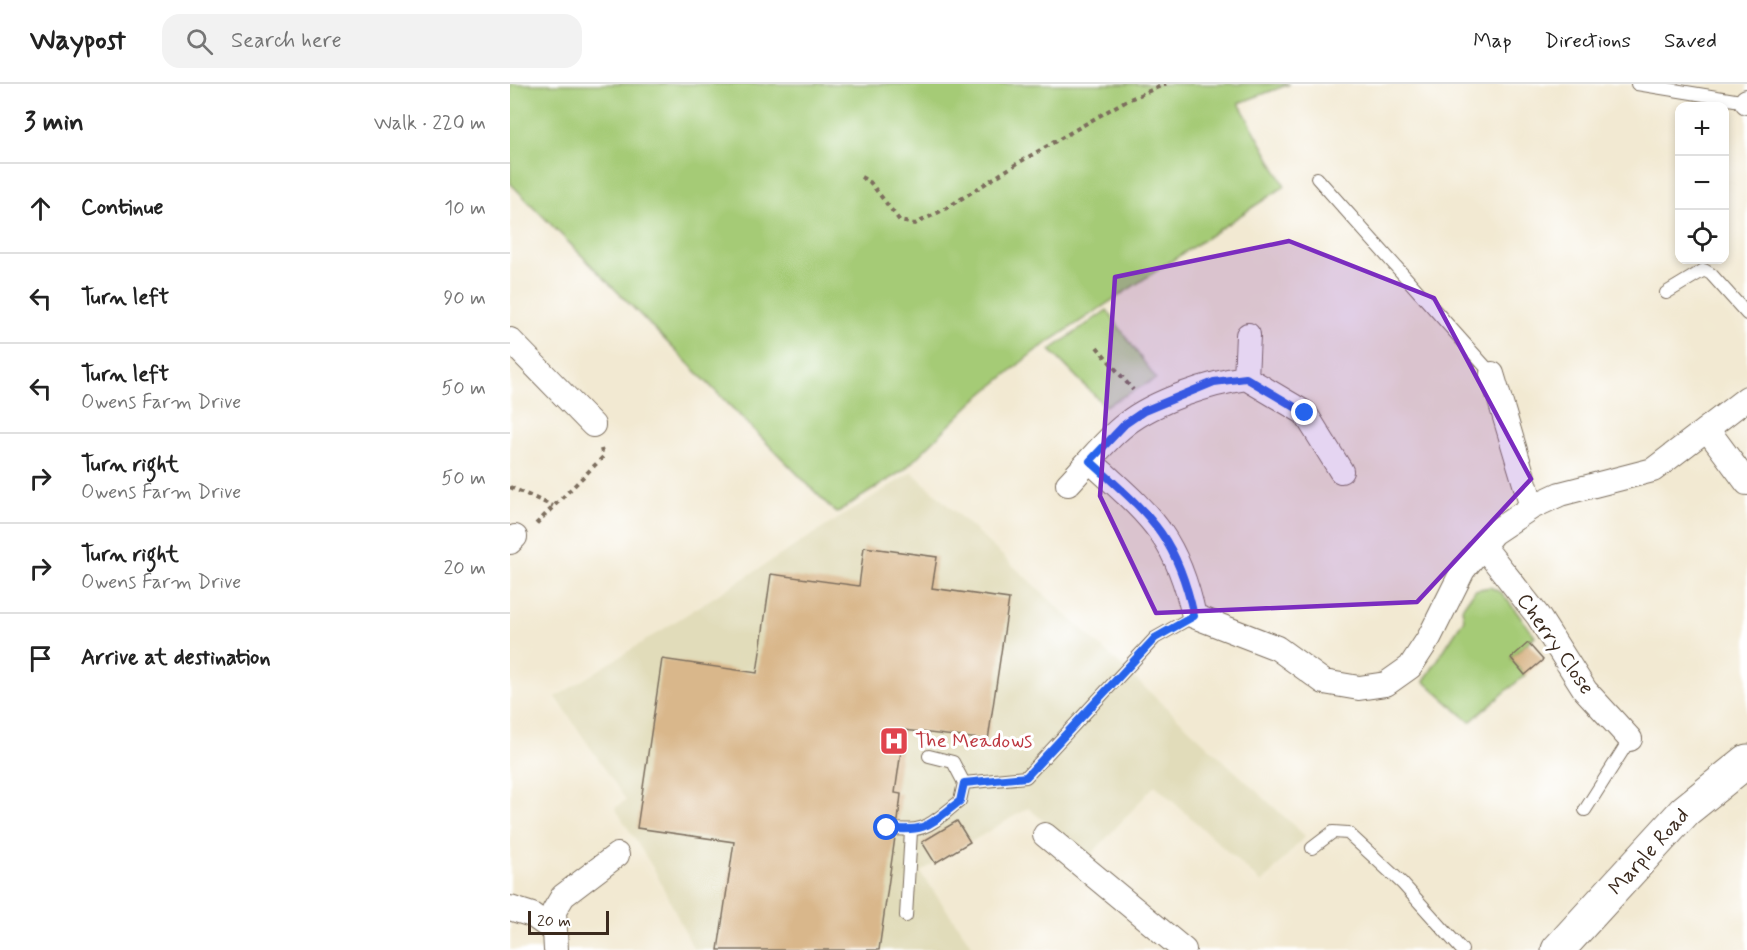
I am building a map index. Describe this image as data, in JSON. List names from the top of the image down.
{
  "streets": {
    "main road": ["Marple Road"],
    "street": ["Cherry Close"]
  },
  "places": {
    "hospital": ["The Meadows"]
  },
  "scale_bar": "20 m",
  "page": {
    "header": "Waypost",
    "search": "Search here",
    "nav": ["Map", "Directions", "Saved"],
    "heading": ["3 min", "Walk · 220 m"],
    "map_buttons": ["+", "−"],
    "list": [
      ["Continue", "10 m"],
      ["Turn left", "90 m"],
      ["Turn left", "Owens Farm Drive", "50 m"],
      ["Turn right", "Owens Farm Drive", "50 m"],
      ["Turn right", "Owens Farm Drive", "20 m"],
      "Arrive at destination"
    ],
    "scale": "20 m"
  }
}
